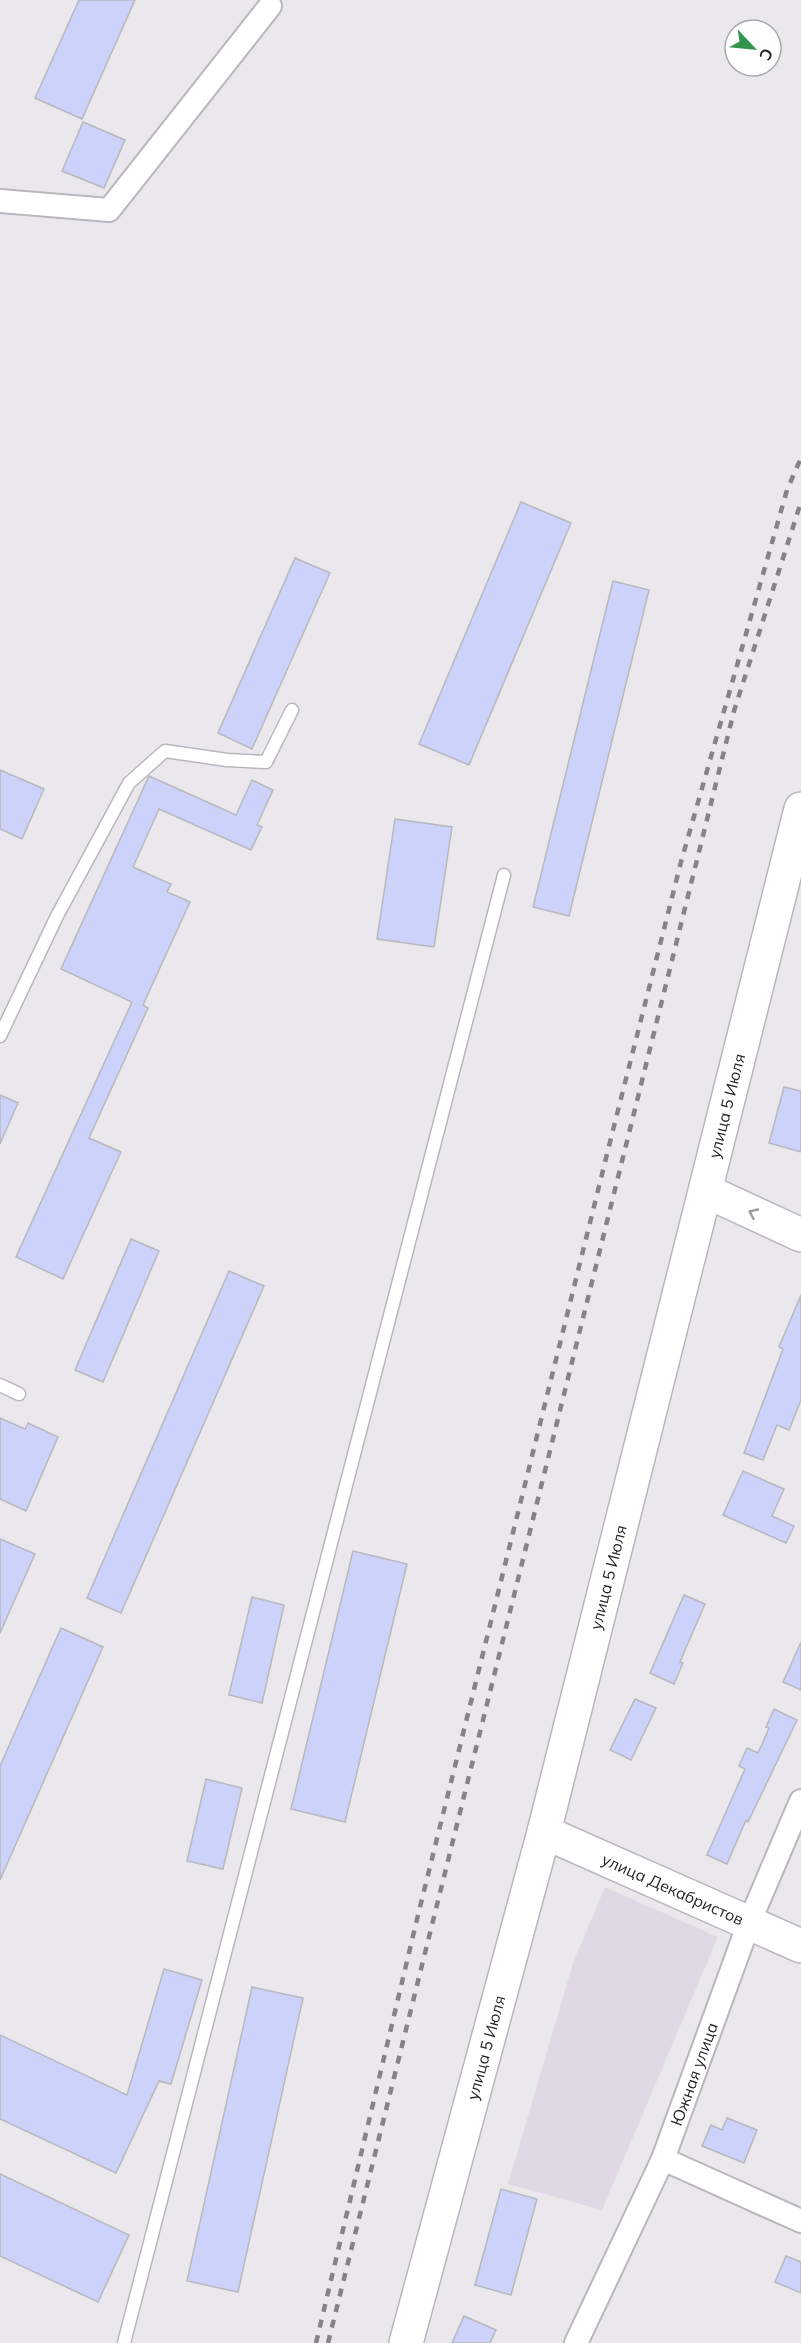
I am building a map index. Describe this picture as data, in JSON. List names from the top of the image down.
{
  "streets": {
    "main road": ["улица 5 Июля", "улица Декабристов"],
    "street": ["Южная улица"]
  },
  "crossings": [
    ["улица 5 Июля", "улица Декабристов"],
    ["улица Декабристов", "Южная улица"]
  ],
  "north": "bottom right"
}
